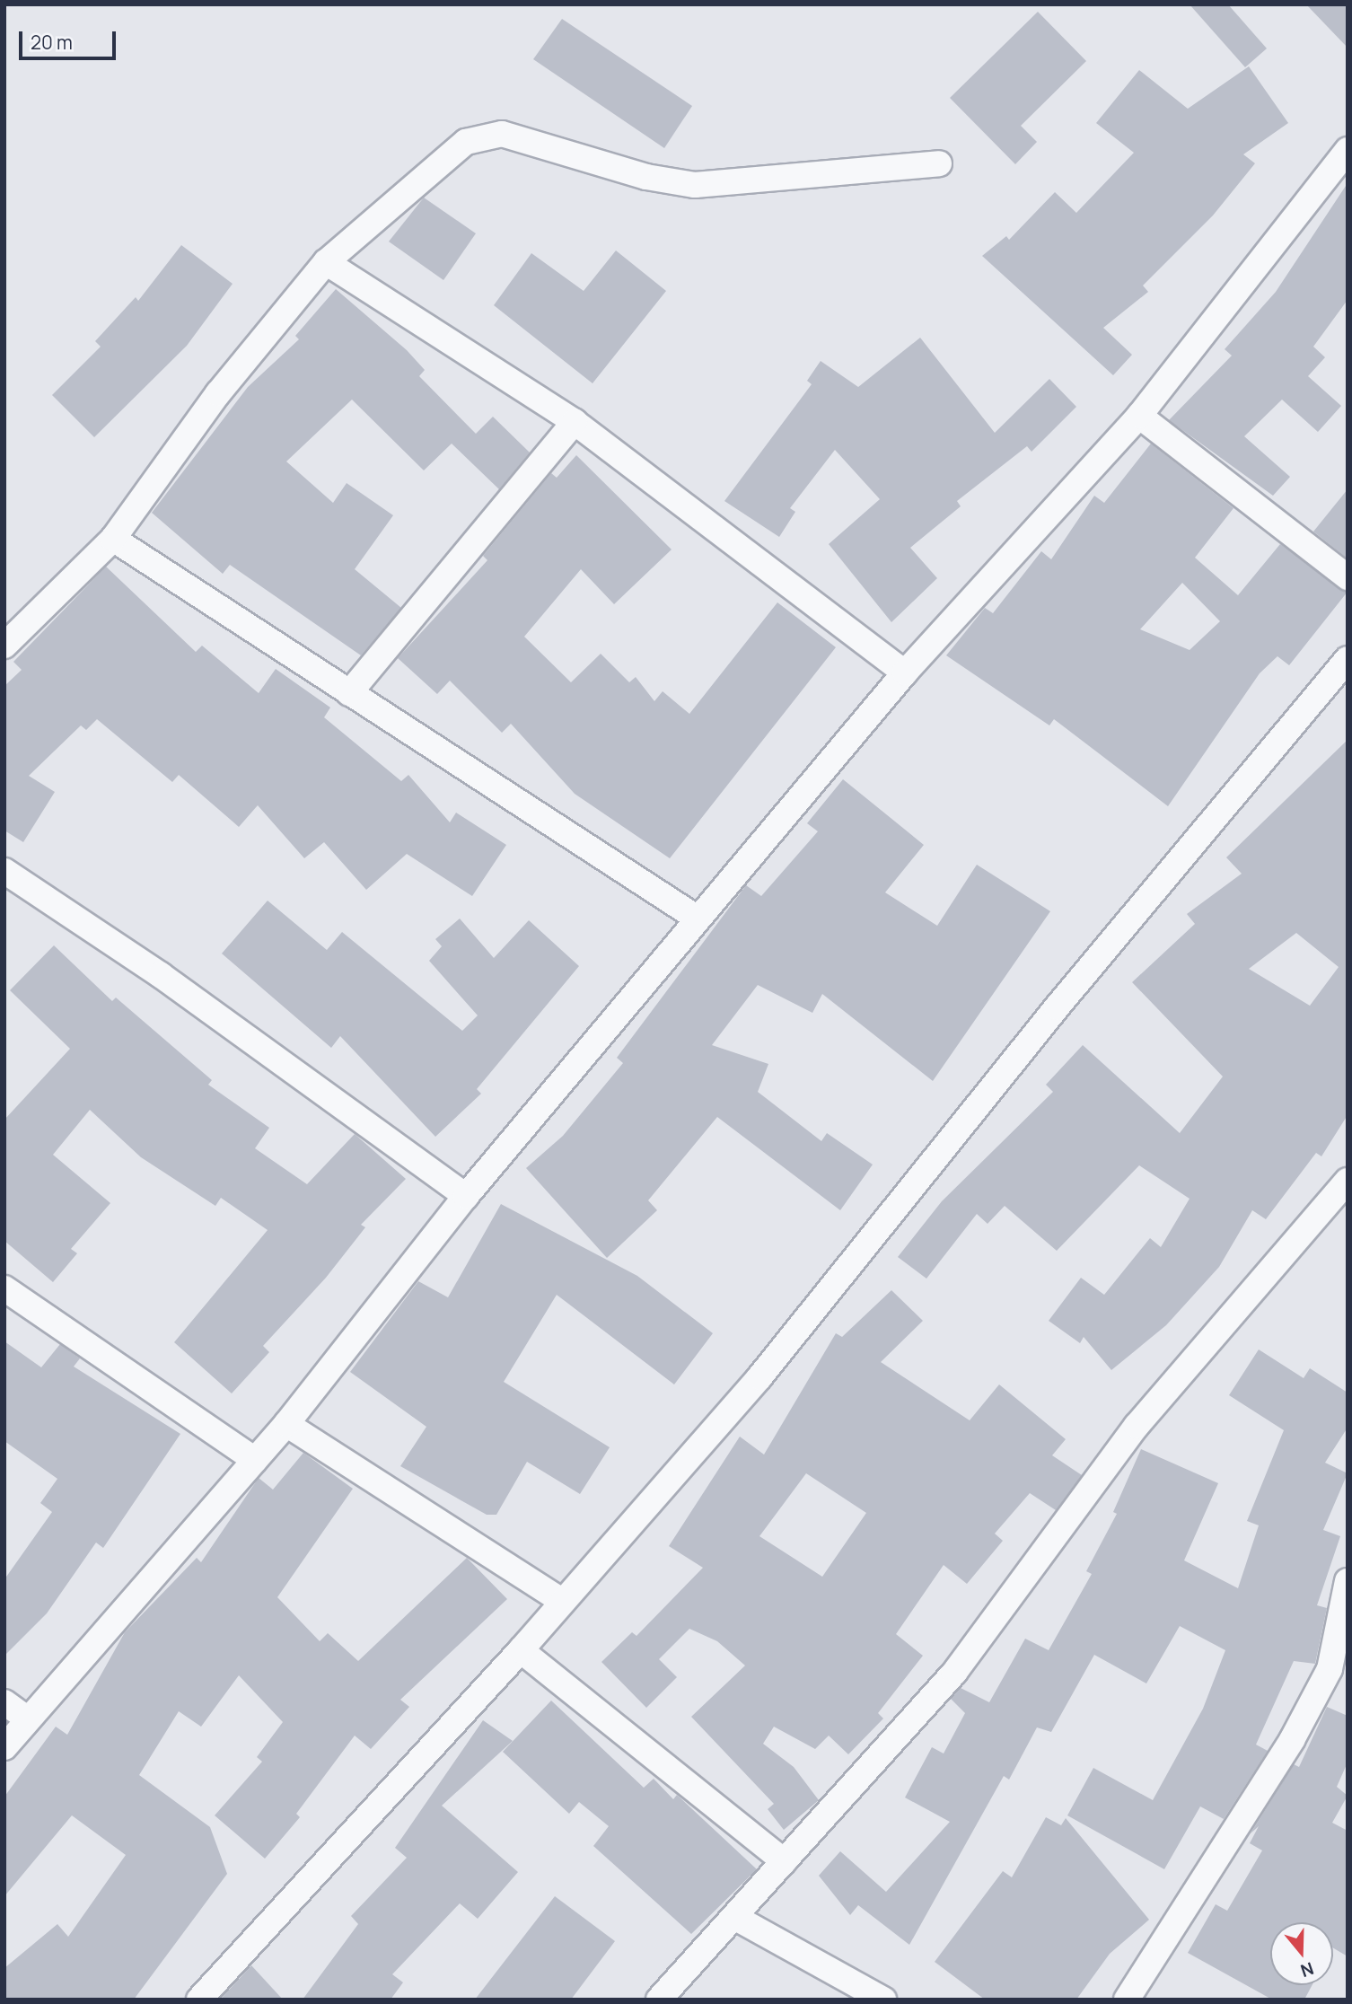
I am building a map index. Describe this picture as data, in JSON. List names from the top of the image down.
{
  "scale_bar": "20 m",
  "north": "bottom"
}
